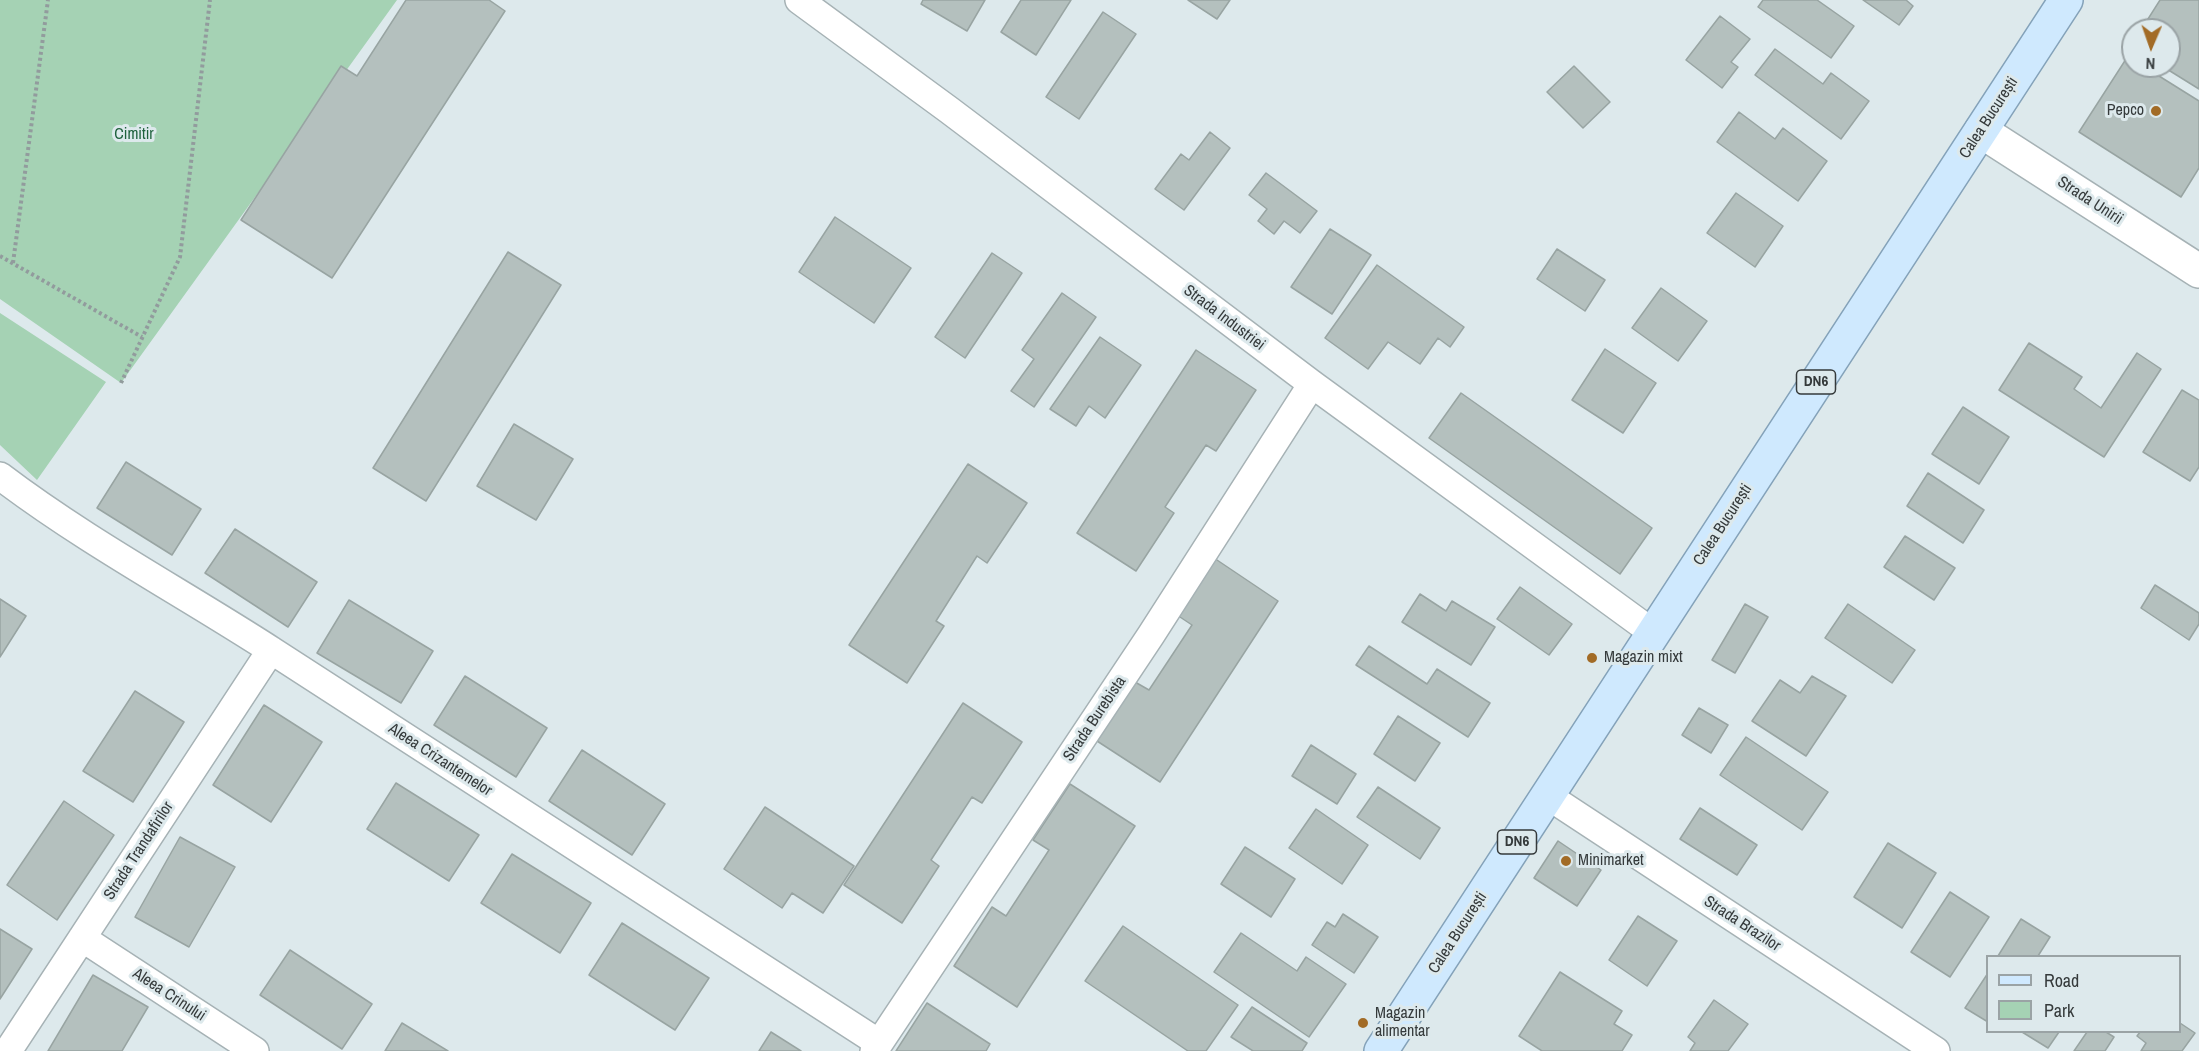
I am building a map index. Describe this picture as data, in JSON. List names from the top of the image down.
{
  "streets": {
    "main road": ["Calea București", "Strada Unirii", "DN6"],
    "street": [
      "Strada Industriei",
      "Strada Burebista",
      "Aleea Crizantemelor",
      "Strada Trandafirilor",
      "Strada Brazilor",
      "Aleea Crinului"
    ]
  },
  "crossings": [
    ["Calea București", "Strada Unirii"],
    ["Calea București", "Strada Industriei"],
    ["Calea București", "Strada Brazilor"],
    ["Strada Industriei", "Strada Burebista"],
    ["Strada Burebista", "Aleea Crizantemelor"],
    ["Aleea Crizantemelor", "Strada Trandafirilor"],
    ["Strada Trandafirilor", "Aleea Crinului"]
  ],
  "parks": ["Cimitir"],
  "places": [
    "Pepco",
    "Magazin mixt",
    "Minimarket",
    "Magazin alimentar"
  ],
  "legend": ["Road", "Park"],
  "north": "bottom"
}
